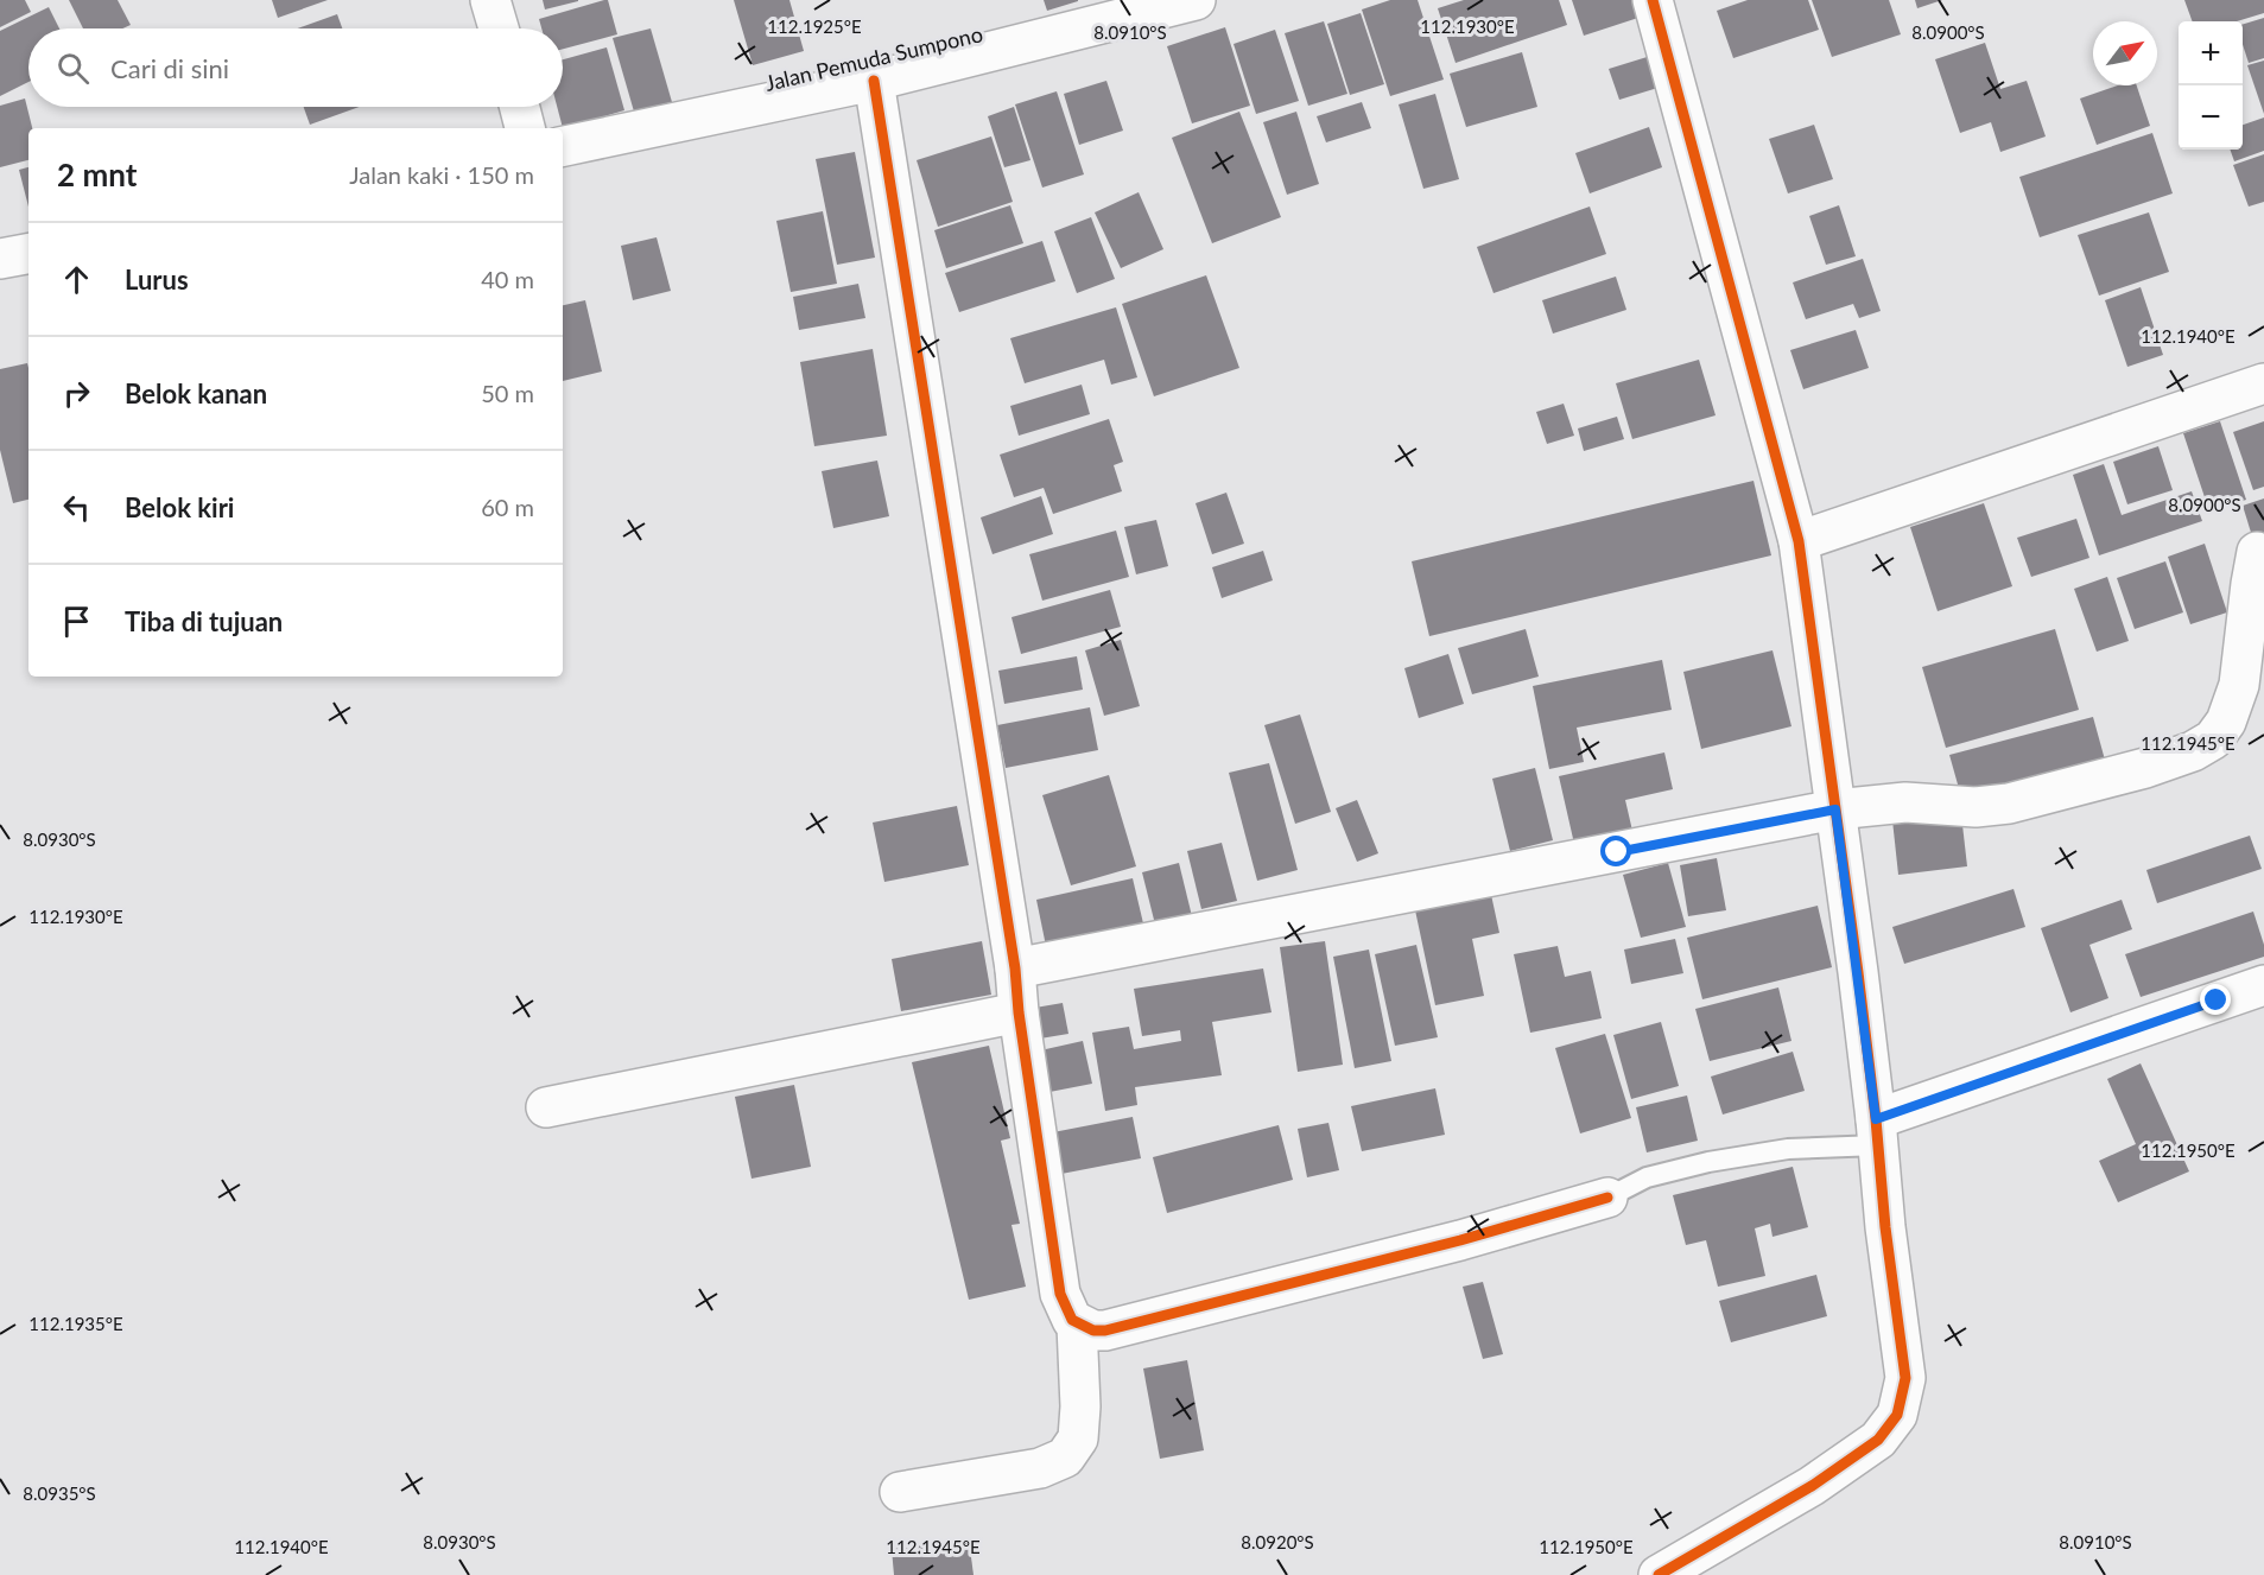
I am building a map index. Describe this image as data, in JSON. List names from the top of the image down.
{
  "streets": {
    "street": ["Jalan Pemuda Sumpono"]
  },
  "north": "top right",
  "page": {
    "map_buttons": ["+", "−"],
    "search": "Cari di sini",
    "heading": ["2 mnt", "Jalan kaki · 150 m"],
    "list": [
      ["Lurus", "40 m"],
      ["Belok kanan", "50 m"],
      ["Belok kiri", "60 m"],
      "Tiba di tujuan"
    ]
  },
  "coordinates": [
    "112.1925°E",
    "112.1930°E",
    "8.0900°S",
    "8.0910°S",
    "112.1940°E",
    "112.1945°E",
    "8.0930°S",
    "112.1950°E",
    "112.1935°E",
    "8.0935°S",
    "8.0920°S"
  ]
}
